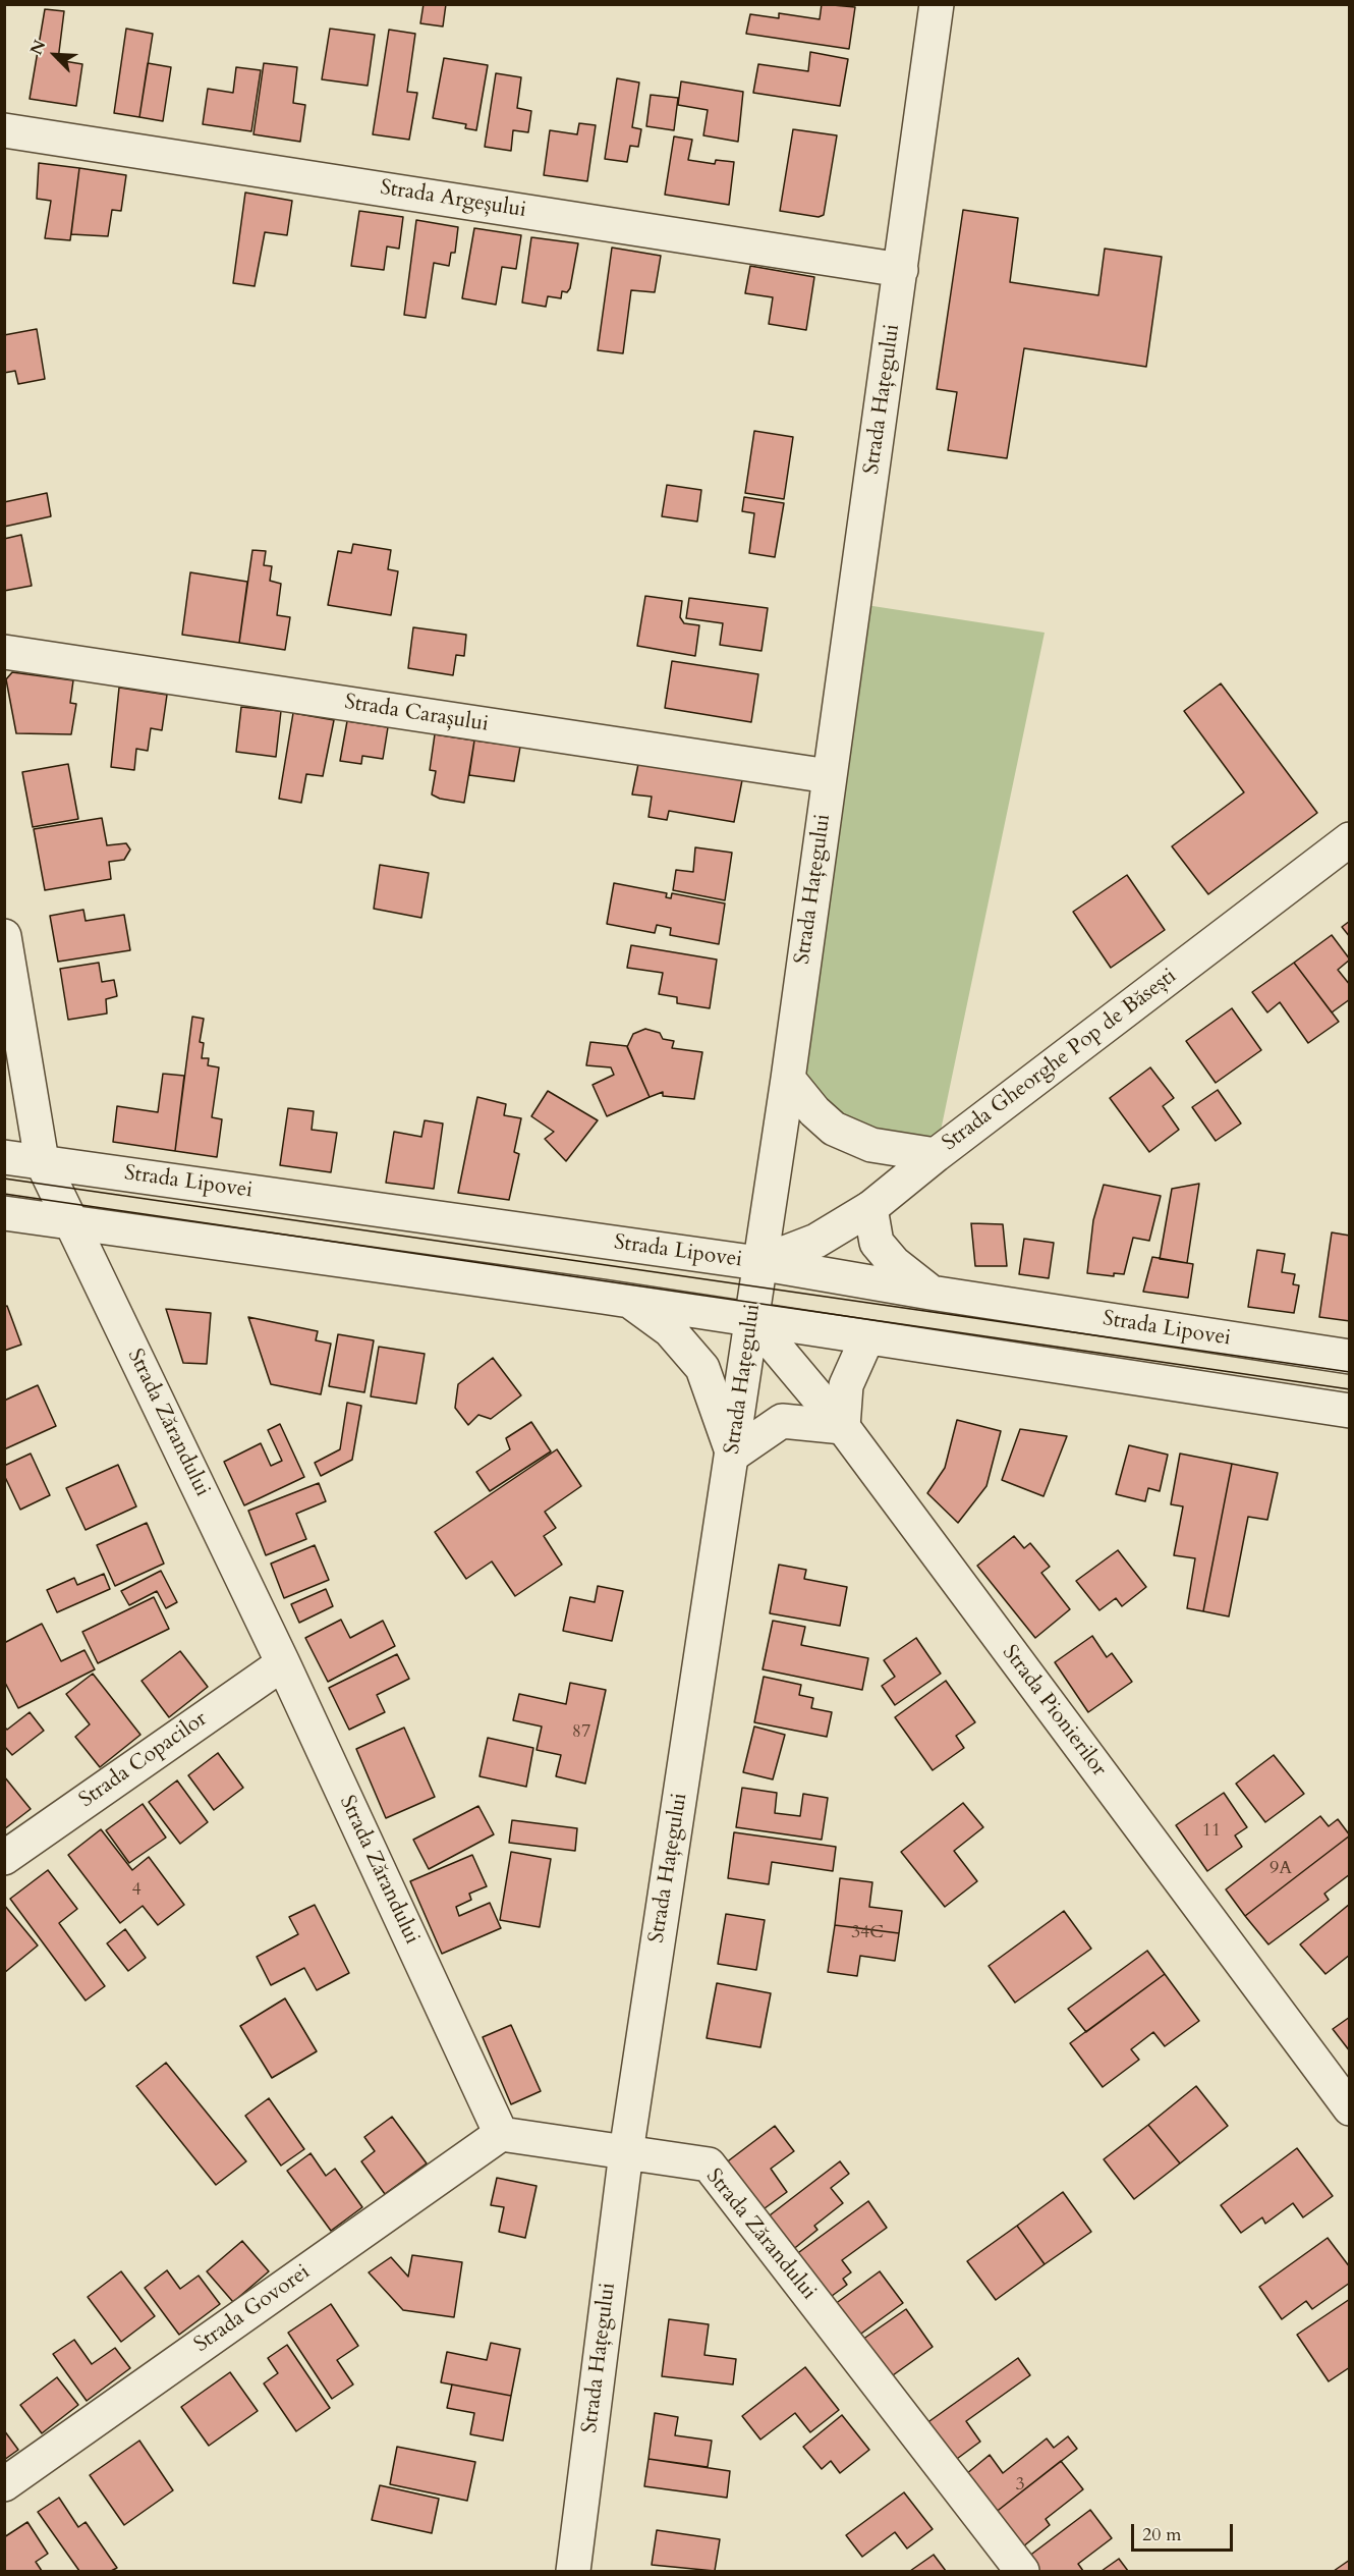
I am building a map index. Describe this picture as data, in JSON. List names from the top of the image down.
{
  "streets": {
    "street": [
      "Strada Argeșului",
      "Strada Hațegului",
      "Strada Carașului",
      "Strada Gheorghe Pop de Băsești",
      "Strada Lipovei",
      "Strada Zărandului",
      "Strada Pionierilor",
      "Strada Copacilor",
      "Strada Govorei"
    ]
  },
  "crossings": [
    ["Strada Argeșului", "Strada Hațegului"],
    ["Strada Hațegului", "Strada Carașului"],
    ["Strada Hațegului", "Strada Gheorghe Pop de Băsești"],
    ["Strada Hațegului", "Strada Lipovei"],
    ["Strada Hațegului", "Strada Zărandului"],
    ["Strada Hațegului", "Strada Pionierilor"],
    ["Strada Gheorghe Pop de Băsești", "Strada Lipovei"],
    ["Strada Lipovei", "Strada Zărandului"],
    ["Strada Zărandului", "Strada Copacilor"],
    ["Strada Zărandului", "Strada Govorei"]
  ],
  "house_numbers": [
    "87",
    "11",
    "9A",
    "4",
    "34C",
    "3"
  ],
  "scale_bar": "20 m",
  "north": "top left"
}
